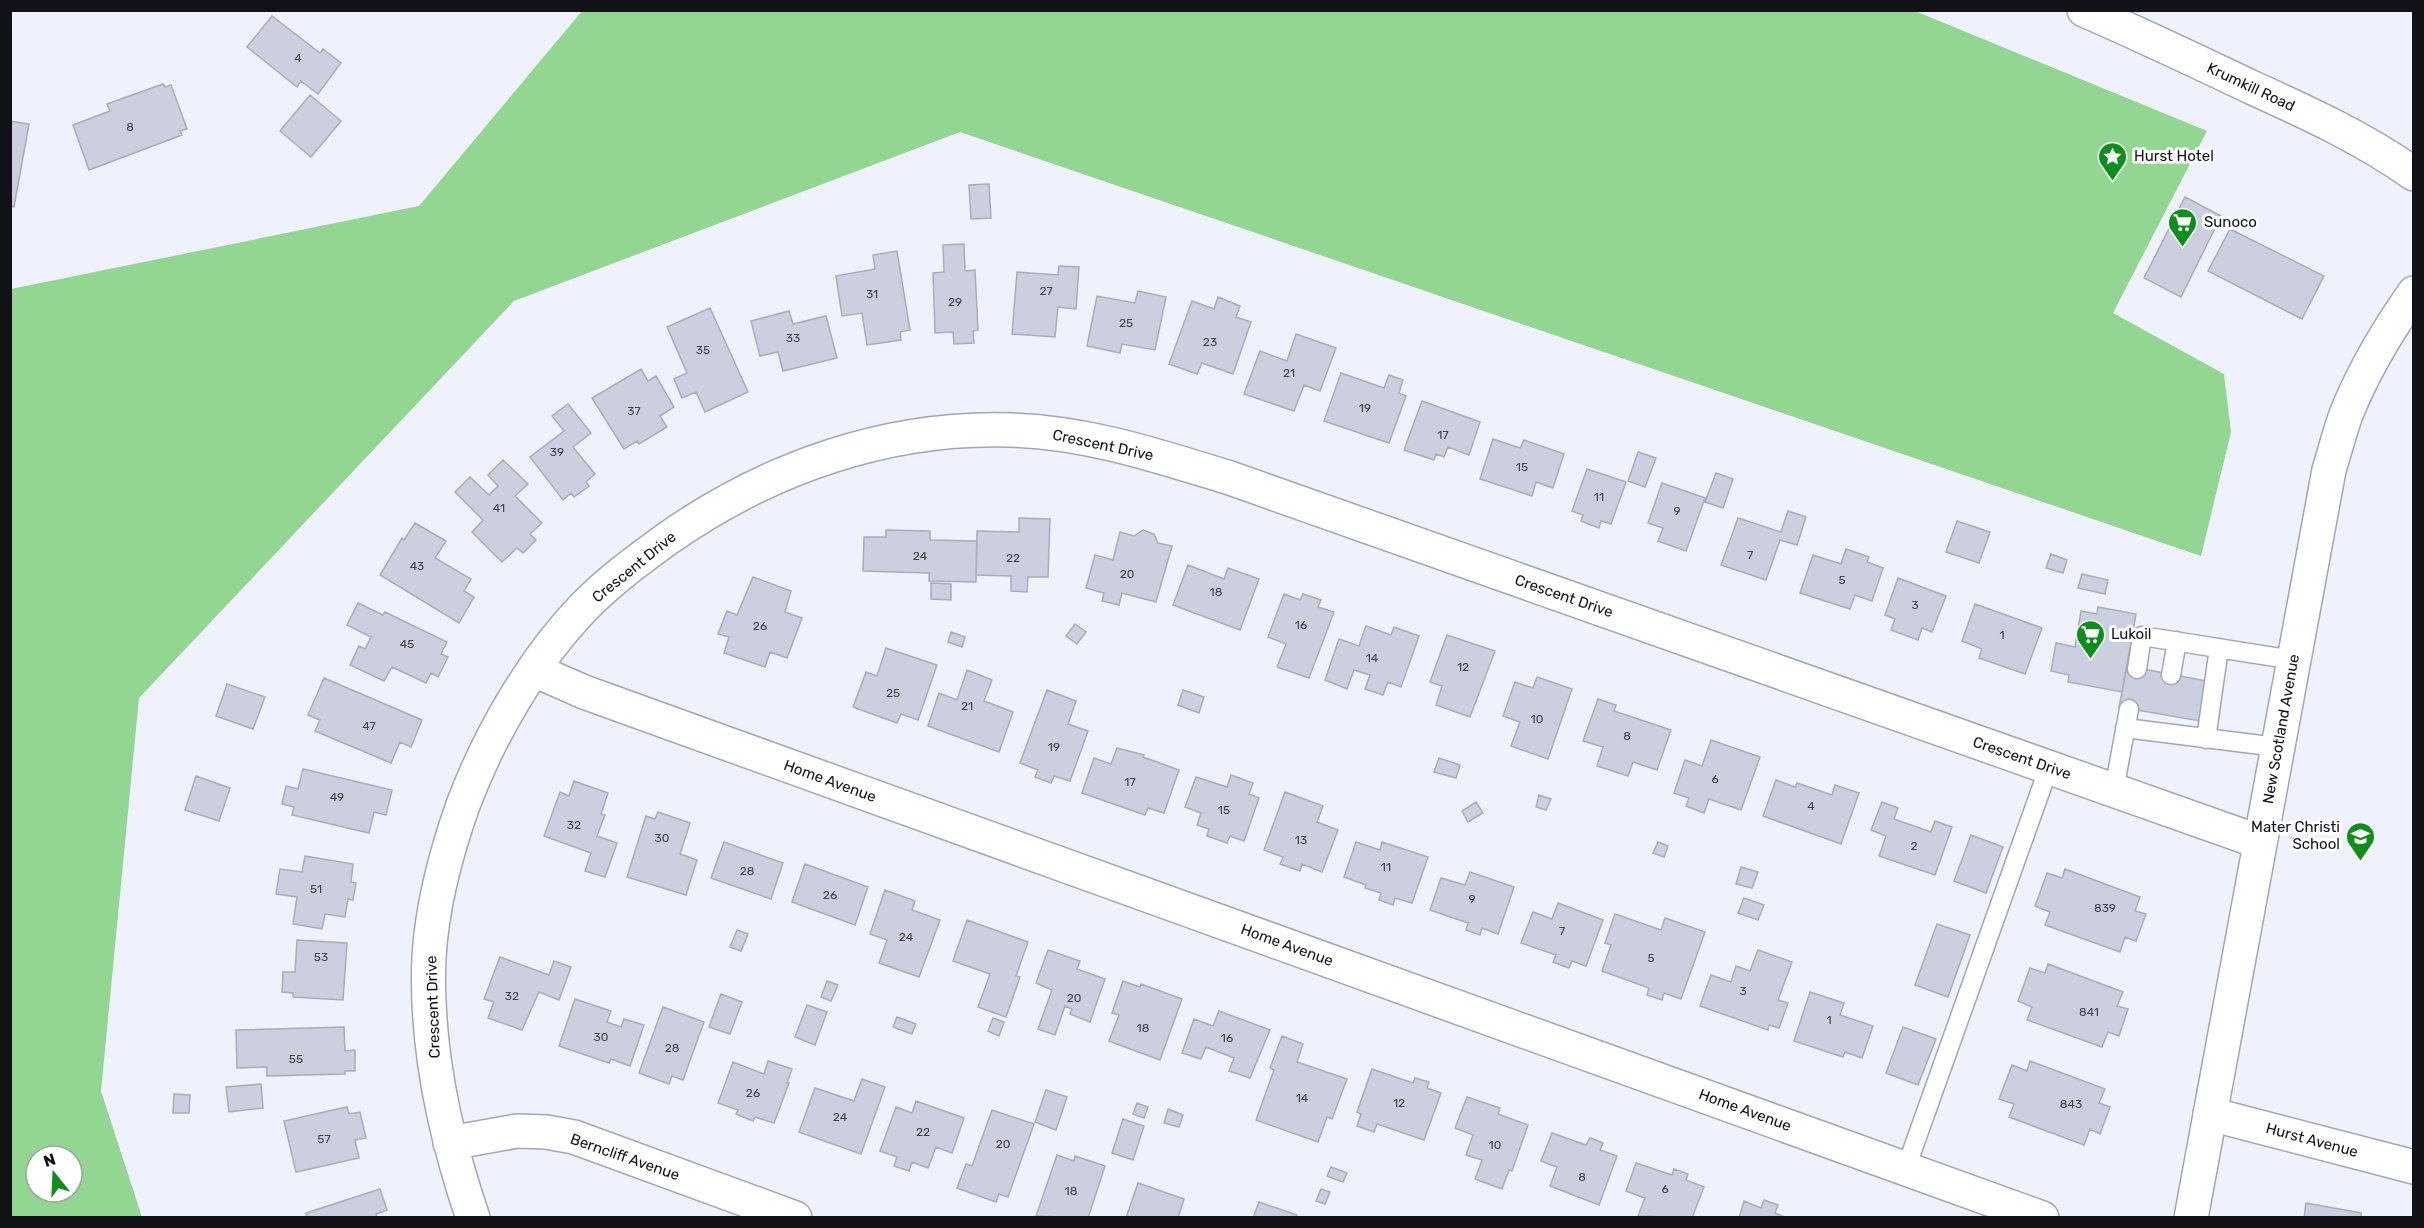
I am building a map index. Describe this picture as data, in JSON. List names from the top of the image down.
{
  "streets": {
    "street": [
      "Krumkill Road",
      "Crescent Drive",
      "New Scotland Avenue",
      "Home Avenue",
      "Hurst Avenue",
      "Berncliff Avenue"
    ]
  },
  "crossings": [
    ["Crescent Drive", "New Scotland Avenue"],
    ["Crescent Drive", "Home Avenue"],
    ["Crescent Drive", "Berncliff Avenue"],
    ["New Scotland Avenue", "Hurst Avenue"]
  ],
  "places": {
    "place": ["Hurst Hotel"],
    "supermarket": ["Sunoco", "Lukoil"],
    "school or university": ["Mater Christi School"]
  },
  "house_numbers": [
    "4",
    "8",
    "27",
    "31",
    "29",
    "25",
    "33",
    "23",
    "35",
    "21",
    "19",
    "37",
    "17",
    "39",
    "15",
    "11",
    "41",
    "9",
    "7",
    "24",
    "22",
    "43",
    "20",
    "5",
    "18",
    "3",
    "16",
    "26",
    "1",
    "45",
    "14",
    "12",
    "25",
    "21",
    "10",
    "47",
    "8",
    "19",
    "6",
    "17",
    "49",
    "4",
    "15",
    "32",
    "30",
    "13",
    "2",
    "11",
    "28",
    "51",
    "26",
    "9",
    "839",
    "7",
    "24",
    "53",
    "5",
    "3",
    "32",
    "20",
    "841",
    "1",
    "18",
    "30",
    "16",
    "28",
    "55",
    "26",
    "14",
    "12",
    "843",
    "24",
    "22",
    "57",
    "20",
    "10",
    "8",
    "6",
    "18"
  ],
  "north": "top"
}
